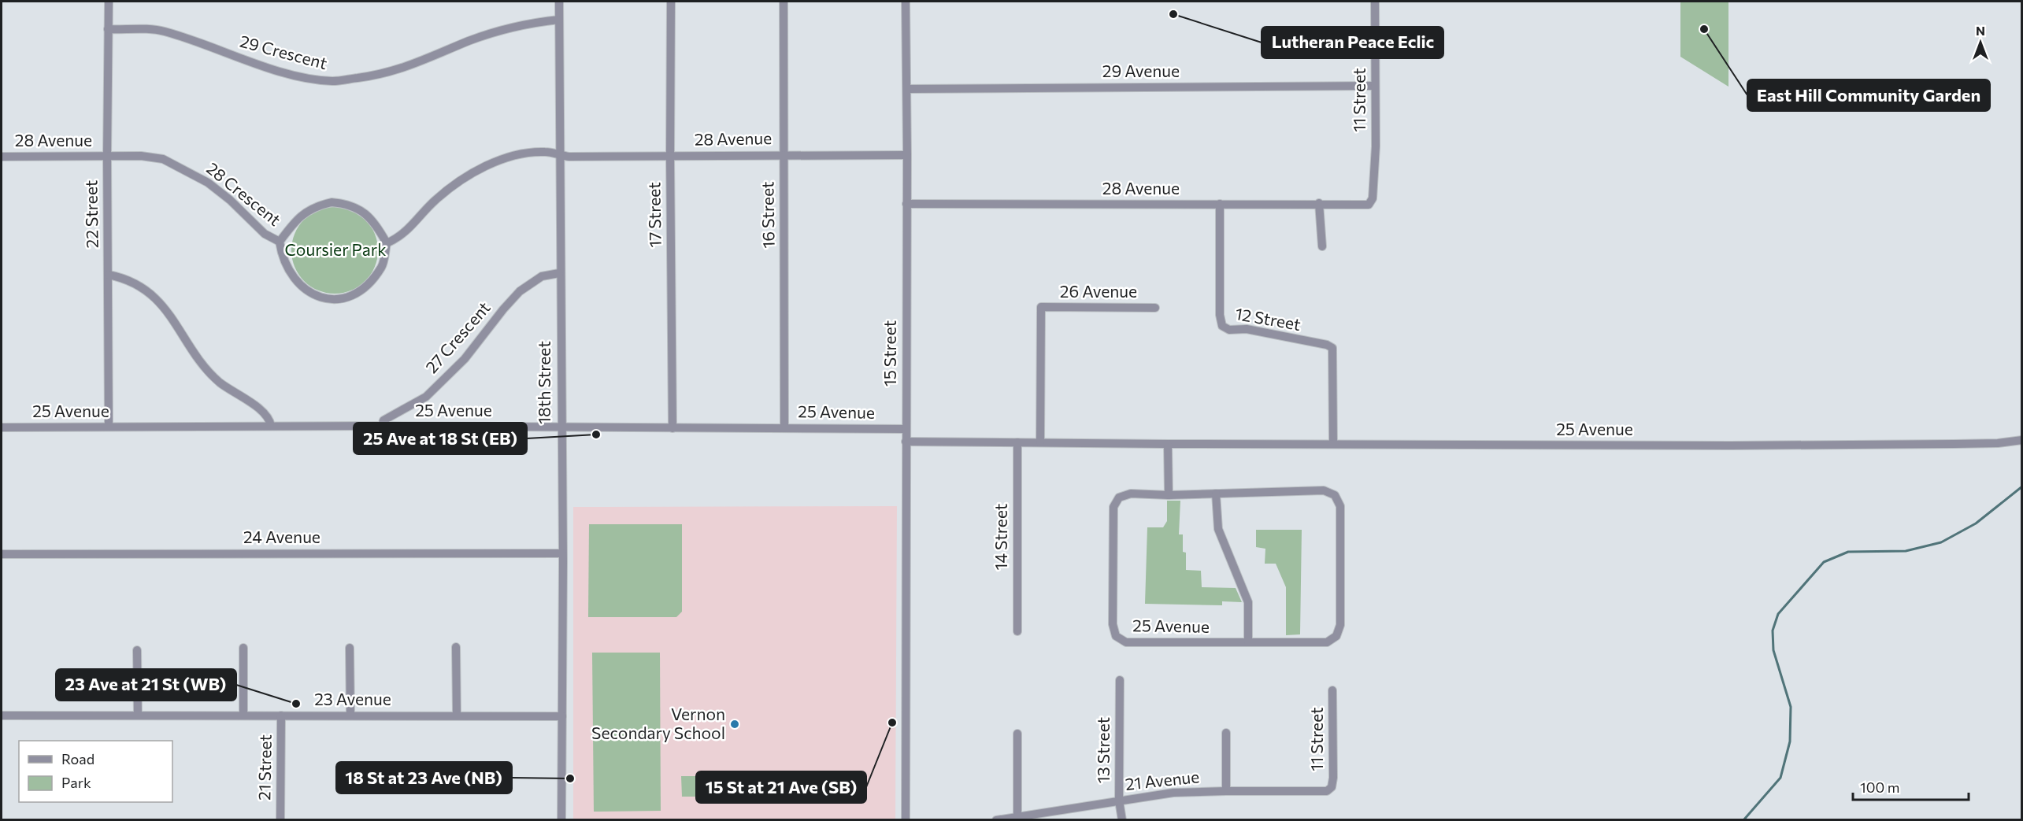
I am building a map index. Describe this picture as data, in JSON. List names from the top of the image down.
{
  "streets": {
    "street": [
      "29 Crescent",
      "29 Avenue",
      "11 Street",
      "28 Avenue",
      "28 Crescent",
      "22 Street",
      "17 Street",
      "16 Street",
      "26 Avenue",
      "12 Street",
      "27 Crescent",
      "15 Street",
      "18th Street",
      "25 Avenue",
      "14 Street",
      "24 Avenue",
      "23 Avenue",
      "13 Street",
      "21 Street",
      "21 Avenue"
    ]
  },
  "crossings": [
    ["29 Crescent", "22 Street"],
    ["29 Crescent", "18th Street"],
    ["29 Avenue", "11 Street"],
    ["29 Avenue", "15 Street"],
    ["11 Street", "28 Avenue"],
    ["11 Street", "21 Avenue"],
    ["28 Avenue", "28 Crescent"],
    ["28 Avenue", "22 Street"],
    ["28 Avenue", "17 Street"],
    ["28 Avenue", "16 Street"],
    ["28 Avenue", "12 Street"],
    ["28 Avenue", "15 Street"],
    ["28 Avenue", "18th Street"],
    ["28 Crescent", "22 Street"],
    ["22 Street", "25 Avenue"],
    ["17 Street", "25 Avenue"],
    ["16 Street", "25 Avenue"],
    ["26 Avenue", "25 Avenue"],
    ["12 Street", "25 Avenue"],
    ["27 Crescent", "18th Street"],
    ["27 Crescent", "25 Avenue"],
    ["15 Street", "25 Avenue"],
    ["18th Street", "25 Avenue"],
    ["18th Street", "24 Avenue"],
    ["18th Street", "23 Avenue"],
    ["25 Avenue", "14 Street"],
    ["23 Avenue", "21 Street"],
    ["13 Street", "21 Avenue"]
  ],
  "parks": ["Coursier Park"],
  "places": [
    "Lutheran Peace Eclic",
    "East Hill Community Garden",
    "25 Ave at 18 St (EB)",
    "23 Ave at 21 St (WB)",
    "15 St at 21 Ave (SB)",
    "Vernon Secondary School",
    "18 St at 23 Ave (NB)"
  ],
  "legend": ["Road", "Park"],
  "scale_bar": "100 m",
  "north": "top"
}
